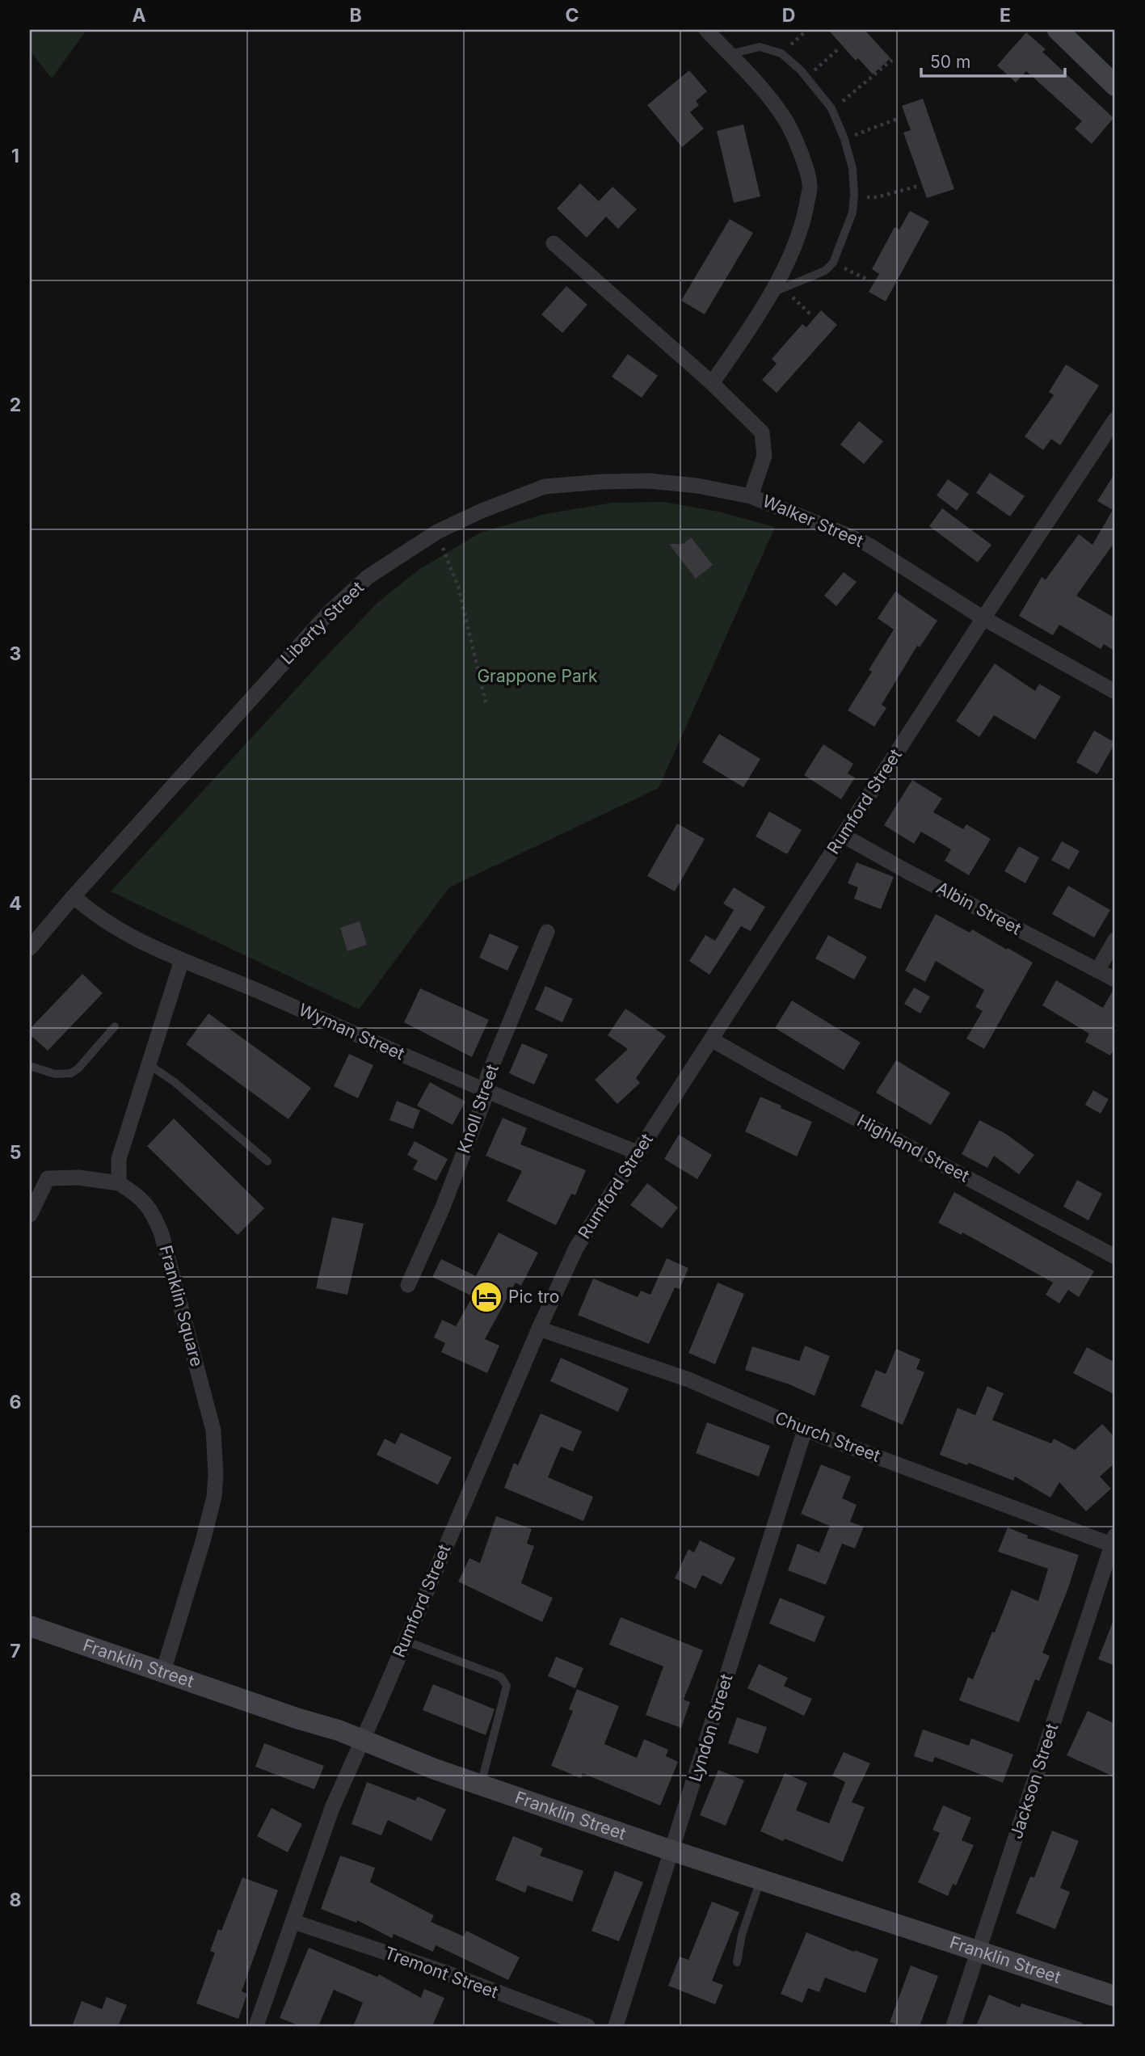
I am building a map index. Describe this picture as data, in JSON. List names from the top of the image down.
{
  "streets": {
    "street": [
      "Walker Street",
      "Liberty Street",
      "Rumford Street",
      "Albin Street",
      "Wyman Street",
      "Knoll Street",
      "Highland Street",
      "Franklin Square",
      "Church Street",
      "Franklin Street",
      "Lyndon Street",
      "Jackson Street",
      "Tremont Street"
    ]
  },
  "crossings": [
    ["Walker Street", "Liberty Street"],
    ["Walker Street", "Rumford Street"],
    ["Liberty Street", "Wyman Street"],
    ["Rumford Street", "Albin Street"],
    ["Rumford Street", "Wyman Street"],
    ["Rumford Street", "Highland Street"],
    ["Rumford Street", "Church Street"],
    ["Rumford Street", "Franklin Street"],
    ["Rumford Street", "Tremont Street"],
    ["Wyman Street", "Knoll Street"],
    ["Franklin Square", "Franklin Street"],
    ["Church Street", "Lyndon Street"],
    ["Church Street", "Jackson Street"],
    ["Franklin Street", "Lyndon Street"],
    ["Franklin Street", "Jackson Street"]
  ],
  "parks": ["Grappone Park"],
  "places": {
    "hotel": ["Pic tro"]
  },
  "scale_bar": "50 m",
  "grid": {
    "columns": [
      "A",
      "B",
      "C",
      "D",
      "E"
    ],
    "rows": [
      "1",
      "2",
      "3",
      "4",
      "5",
      "6",
      "7",
      "8"
    ]
  }
}
